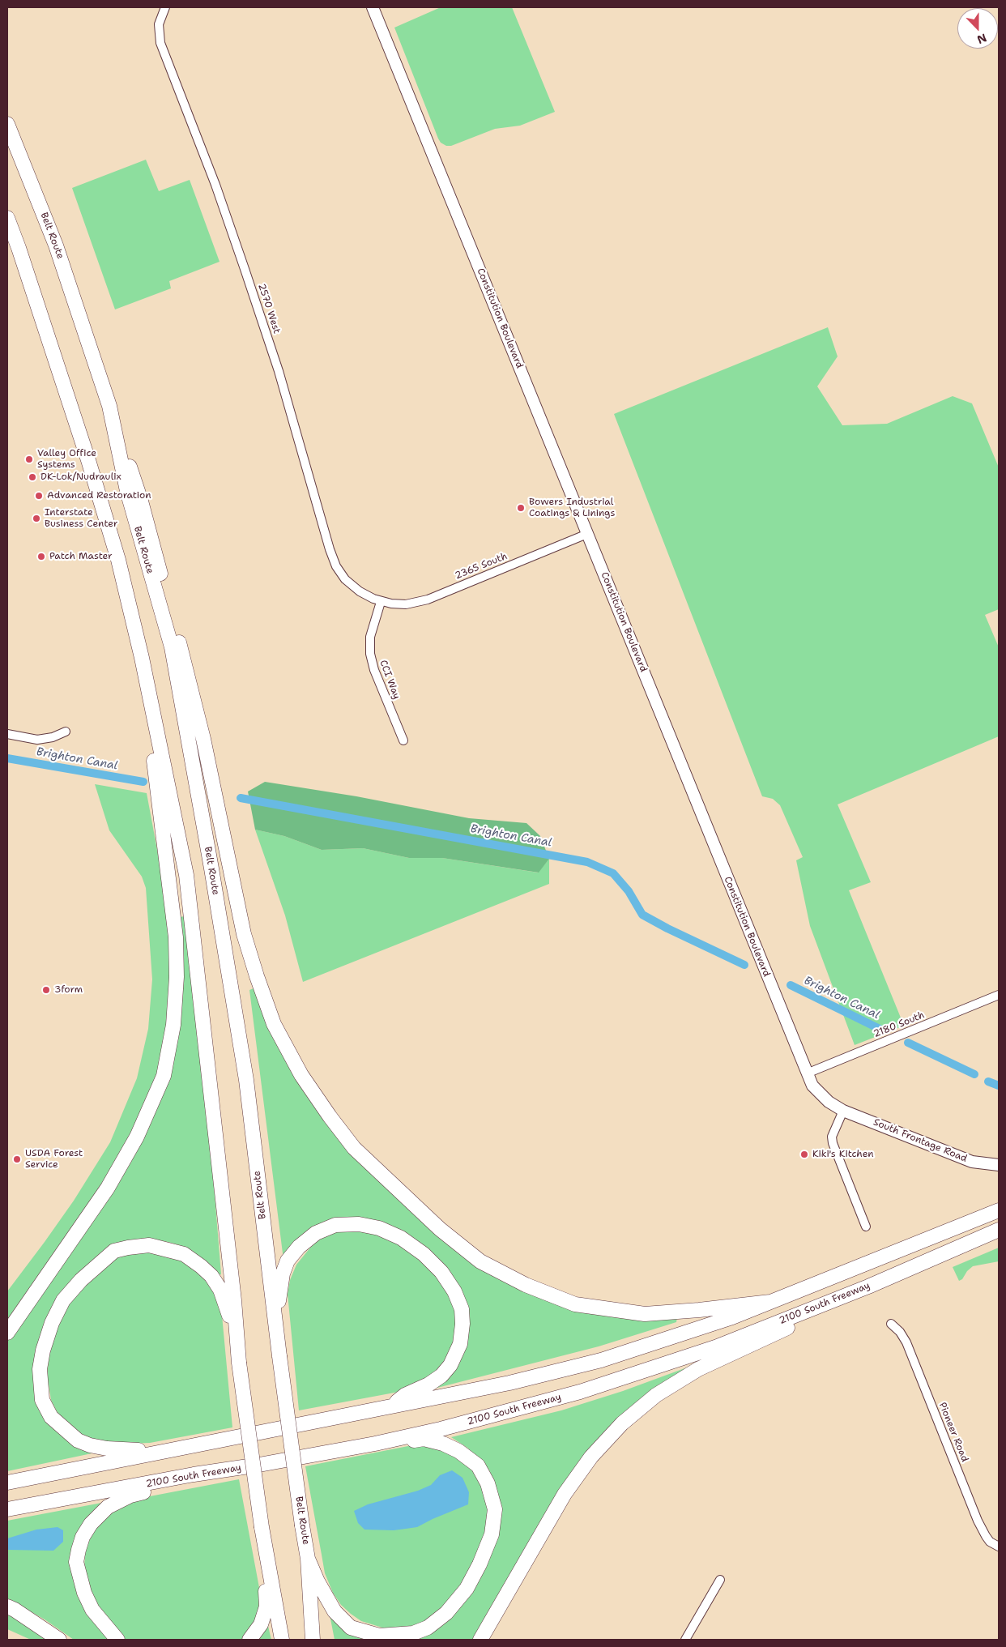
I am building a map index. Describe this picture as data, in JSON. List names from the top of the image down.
{
  "streets": {
    "highway": ["Belt Route", "2100 South Freeway"],
    "street": [
      "2570 West",
      "Constitution Boulevard",
      "2365 South",
      "CCI Way",
      "2180 South",
      "South Frontage Road",
      "Pioneer Road"
    ]
  },
  "crossings": [
    ["2570 West", "2365 South"],
    ["2570 West", "CCI Way"],
    ["Constitution Boulevard", "2365 South"],
    ["Constitution Boulevard", "2180 South"],
    ["Constitution Boulevard", "South Frontage Road"],
    ["2365 South", "CCI Way"]
  ],
  "water": ["Brighton Canal"],
  "places": [
    "Valley Office Systems",
    "DK-Lok/Nudraulix",
    "Advanced Restoration",
    "Bowers Industrial Coatings & Linings",
    "Interstate Business Center",
    "Patch Master",
    "3form",
    "Kiki's Kitchen",
    "USDA Forest Service"
  ],
  "north": "bottom"
}
